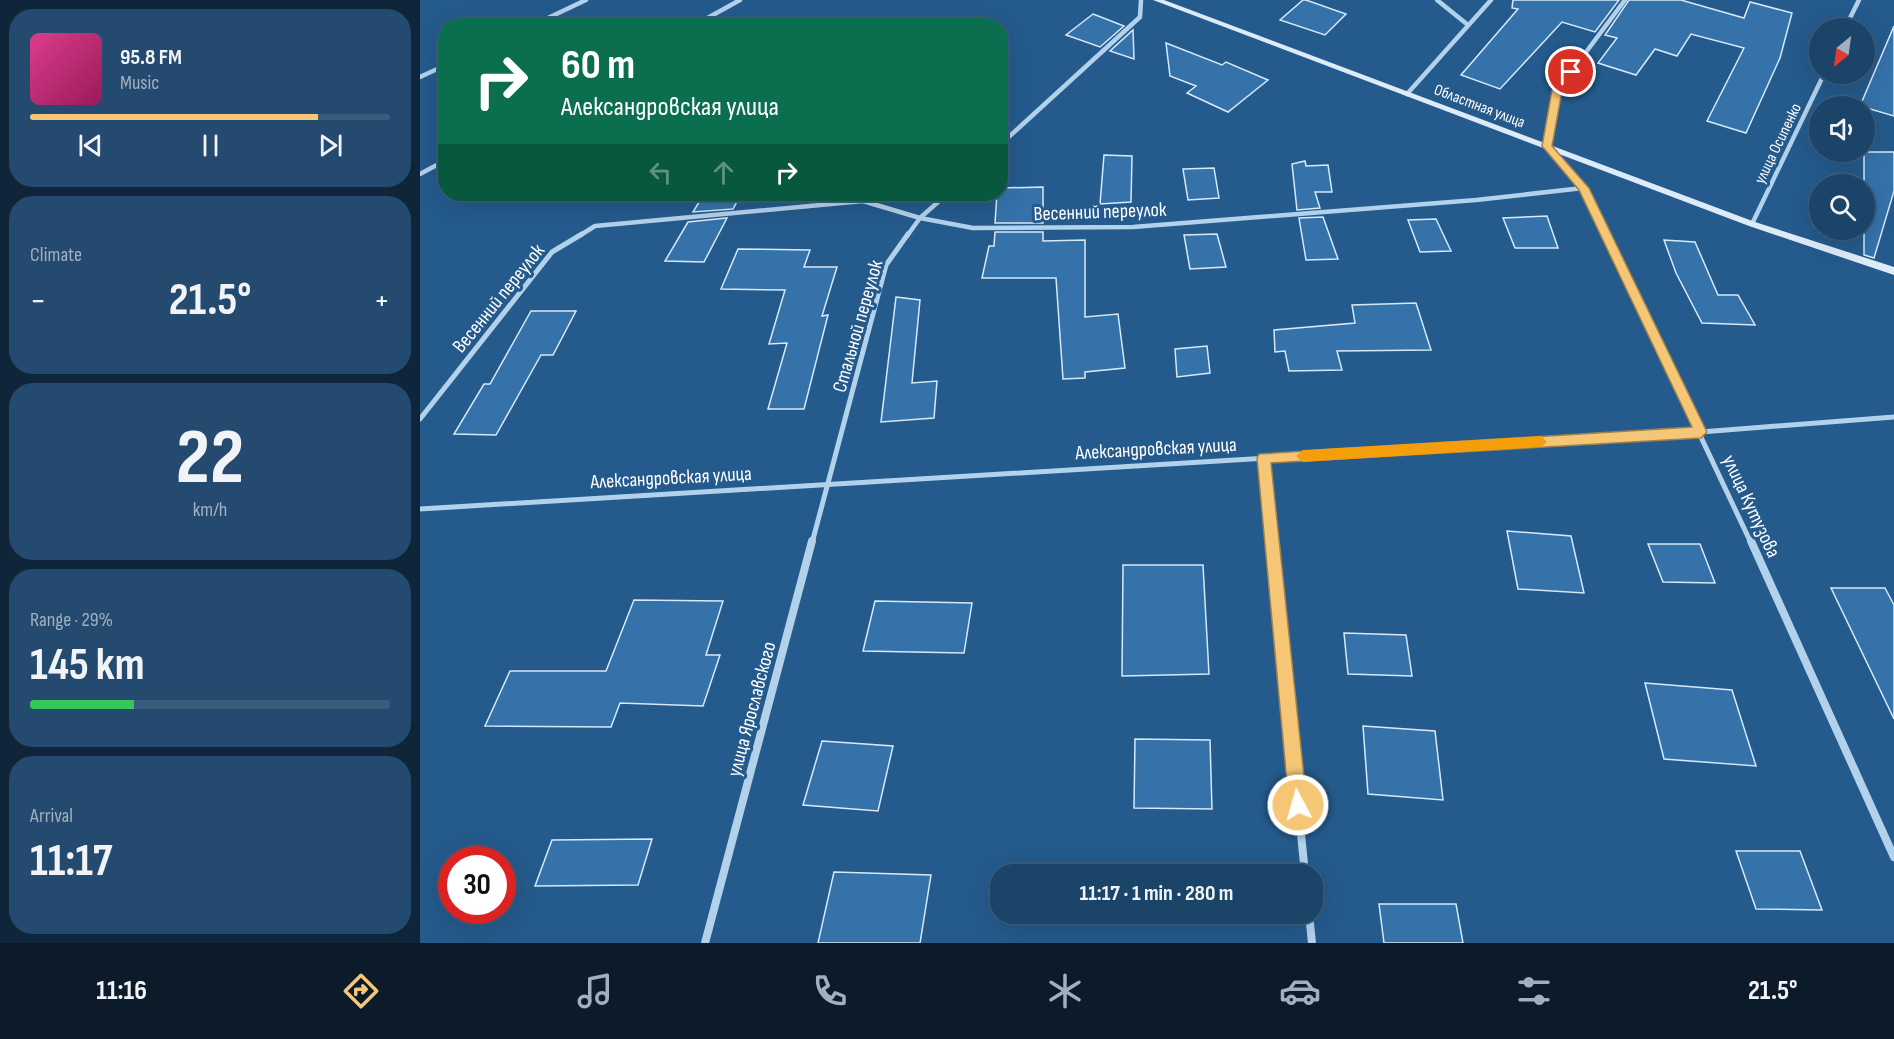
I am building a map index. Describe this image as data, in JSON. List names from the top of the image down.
{
  "streets": {
    "main road": ["Областная улица"],
    "street": [
      "улица Осипенко",
      "Весенний переулок",
      "Стальной переулок",
      "Александровская улица",
      "улица Кутузова",
      "улица Ярославского"
    ]
  },
  "crossings": [
    ["Областная улица", "улица Осипенко"],
    ["Областная улица", "улица Кутузова"],
    ["Весенний переулок", "Стальной переулок"],
    ["Весенний переулок", "улица Кутузова"],
    ["Стальной переулок", "Александровская улица"],
    ["Стальной переулок", "улица Ярославского"],
    ["Александровская улица", "улица Кутузова"],
    ["Александровская улица", "улица Ярославского"]
  ],
  "north": "bottom left",
  "page": {
    "turn": ["60 m", "Александровская улица"],
    "song": ["95.8 FM", "Music"],
    "tile": [
      "Climate",
      ["22", "km/h"],
      ["Range · 29%", "145 km"],
      ["Arrival", "11:17"]
    ],
    "heat": ["−", "21.5°", "+"],
    "limit": "30",
    "trip": "11:17 · 1 min · 280 m",
    "tabs": ["11:16", "21.5°"]
  }
}
